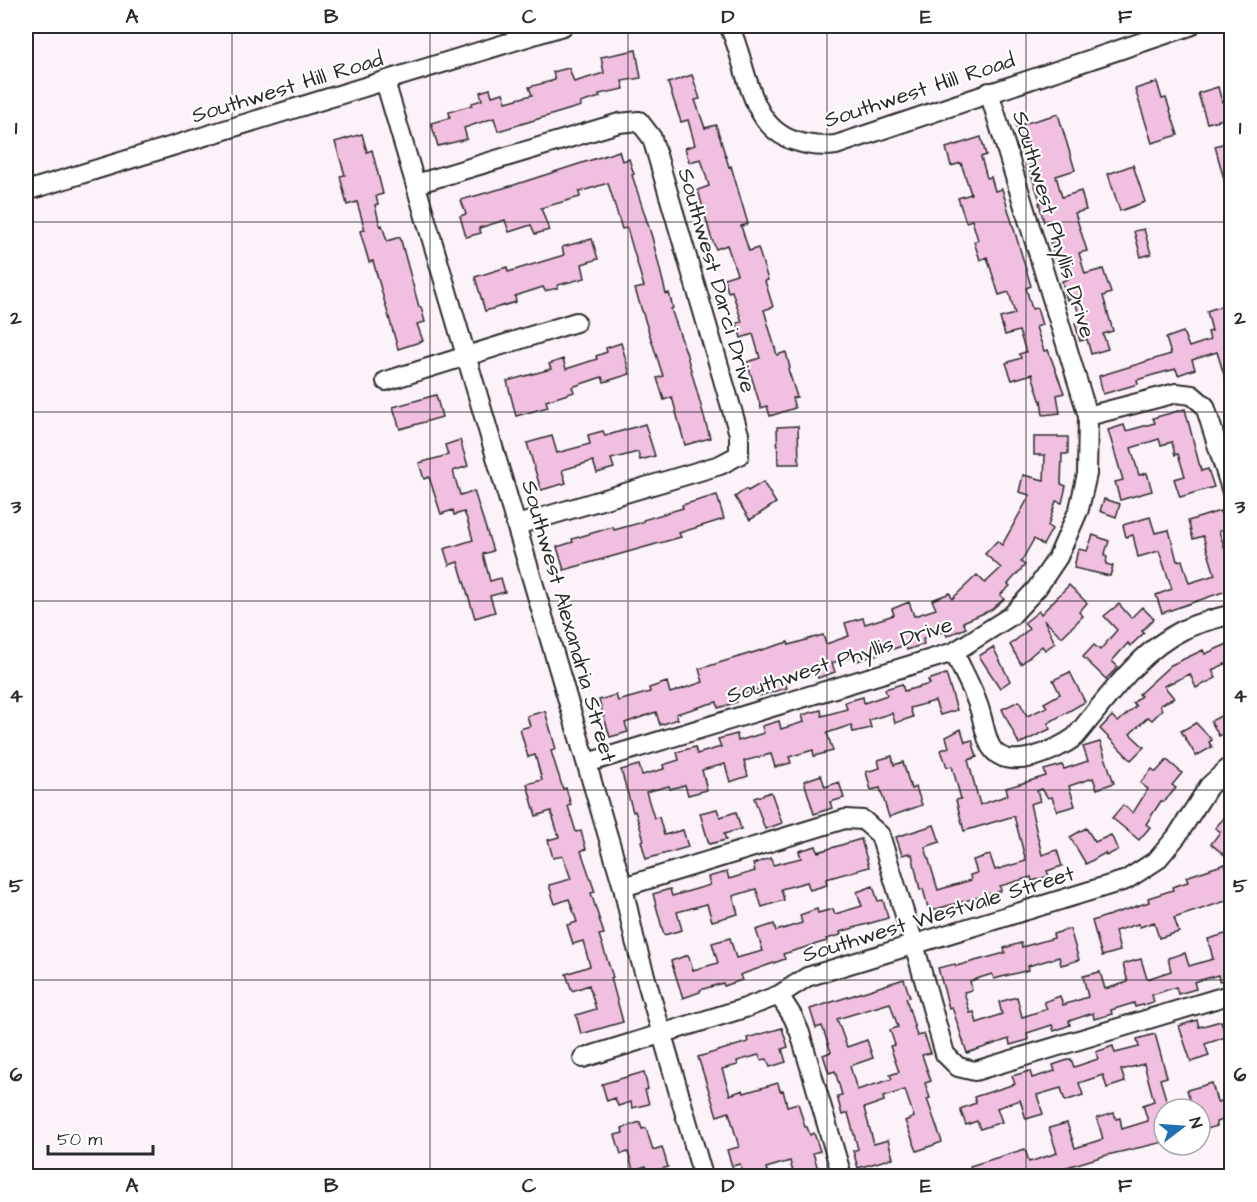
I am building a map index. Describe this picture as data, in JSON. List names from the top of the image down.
{
  "streets": {
    "street": [
      "Southwest Hill Road",
      "Southwest Phyllis Drive",
      "Southwest Darci Drive",
      "Southwest Alexandria Street",
      "Southwest Westvale Street"
    ]
  },
  "crossings": [
    ["Southwest Hill Road", "Southwest Phyllis Drive"],
    ["Southwest Hill Road", "Southwest Alexandria Street"],
    ["Southwest Phyllis Drive", "Southwest Alexandria Street"],
    ["Southwest Darci Drive", "Southwest Alexandria Street"],
    ["Southwest Alexandria Street", "Southwest Westvale Street"]
  ],
  "scale_bar": "50 m",
  "north": "right",
  "grid": {
    "columns": [
      "A",
      "B",
      "C",
      "D",
      "E",
      "F"
    ],
    "rows": [
      "1",
      "2",
      "3",
      "4",
      "5",
      "6"
    ]
  }
}
